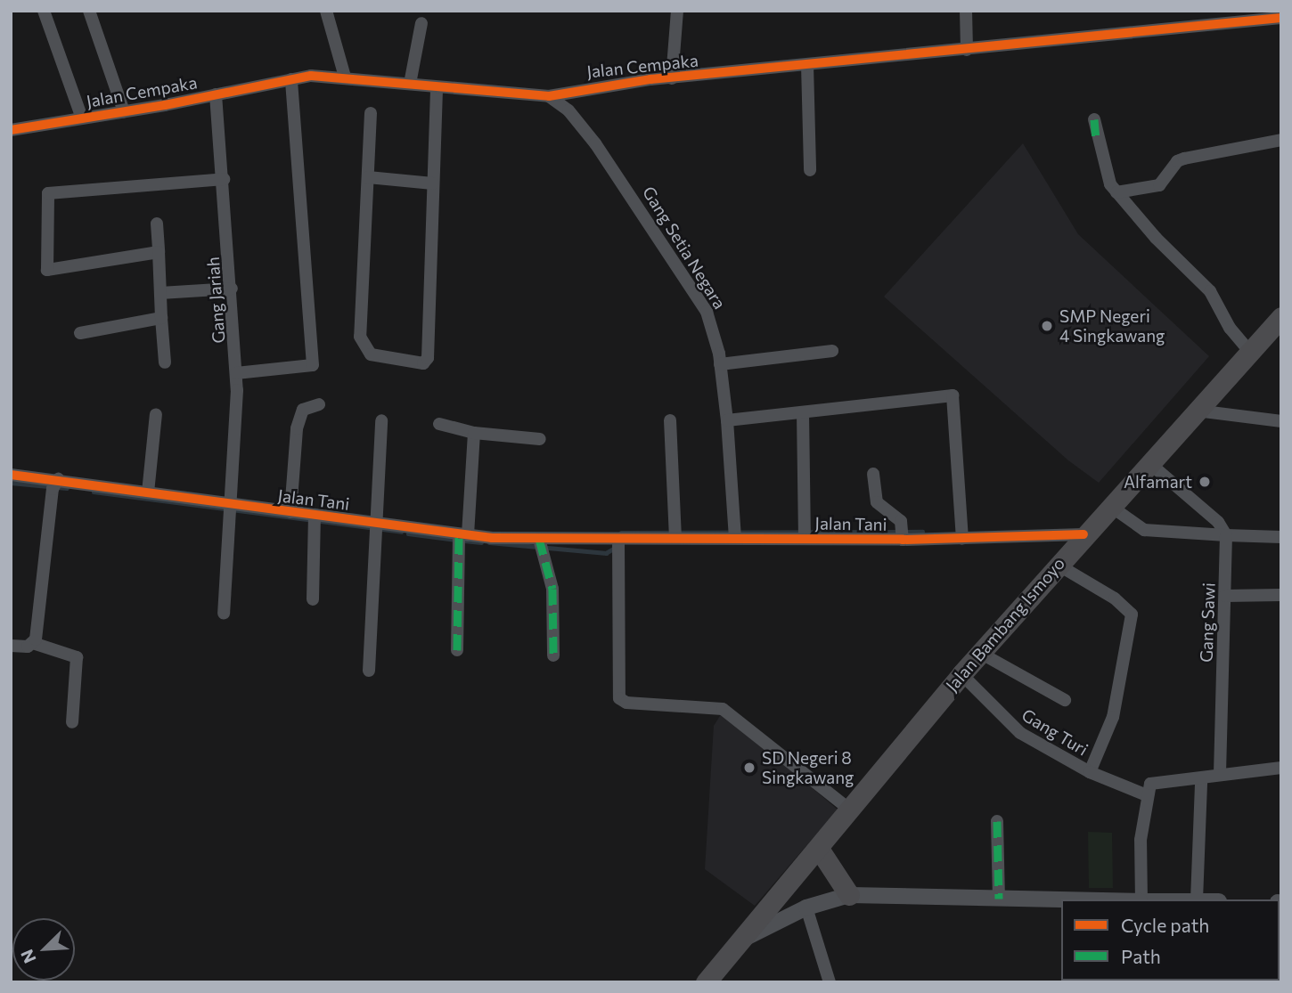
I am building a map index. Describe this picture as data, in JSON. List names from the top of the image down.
{
  "streets": {
    "main road": ["Jalan Bambang Ismoyo"],
    "street": [
      "Jalan Cempaka",
      "Gang Setia Negara",
      "Gang Jariah",
      "Jalan Tani",
      "Gang Sawi",
      "Gang Turi"
    ]
  },
  "crossings": [
    ["Jalan Cempaka", "Gang Setia Negara"],
    ["Jalan Cempaka", "Gang Jariah"],
    ["Gang Setia Negara", "Jalan Tani"],
    ["Gang Jariah", "Jalan Tani"],
    ["Jalan Tani", "Jalan Bambang Ismoyo"],
    ["Jalan Bambang Ismoyo", "Gang Turi"]
  ],
  "places": ["SMP Negeri 4 Singkawang", "Alfamart", "SD Negeri 8 Singkawang"],
  "legend": ["Cycle path", "Path"],
  "north": "bottom left"
}
